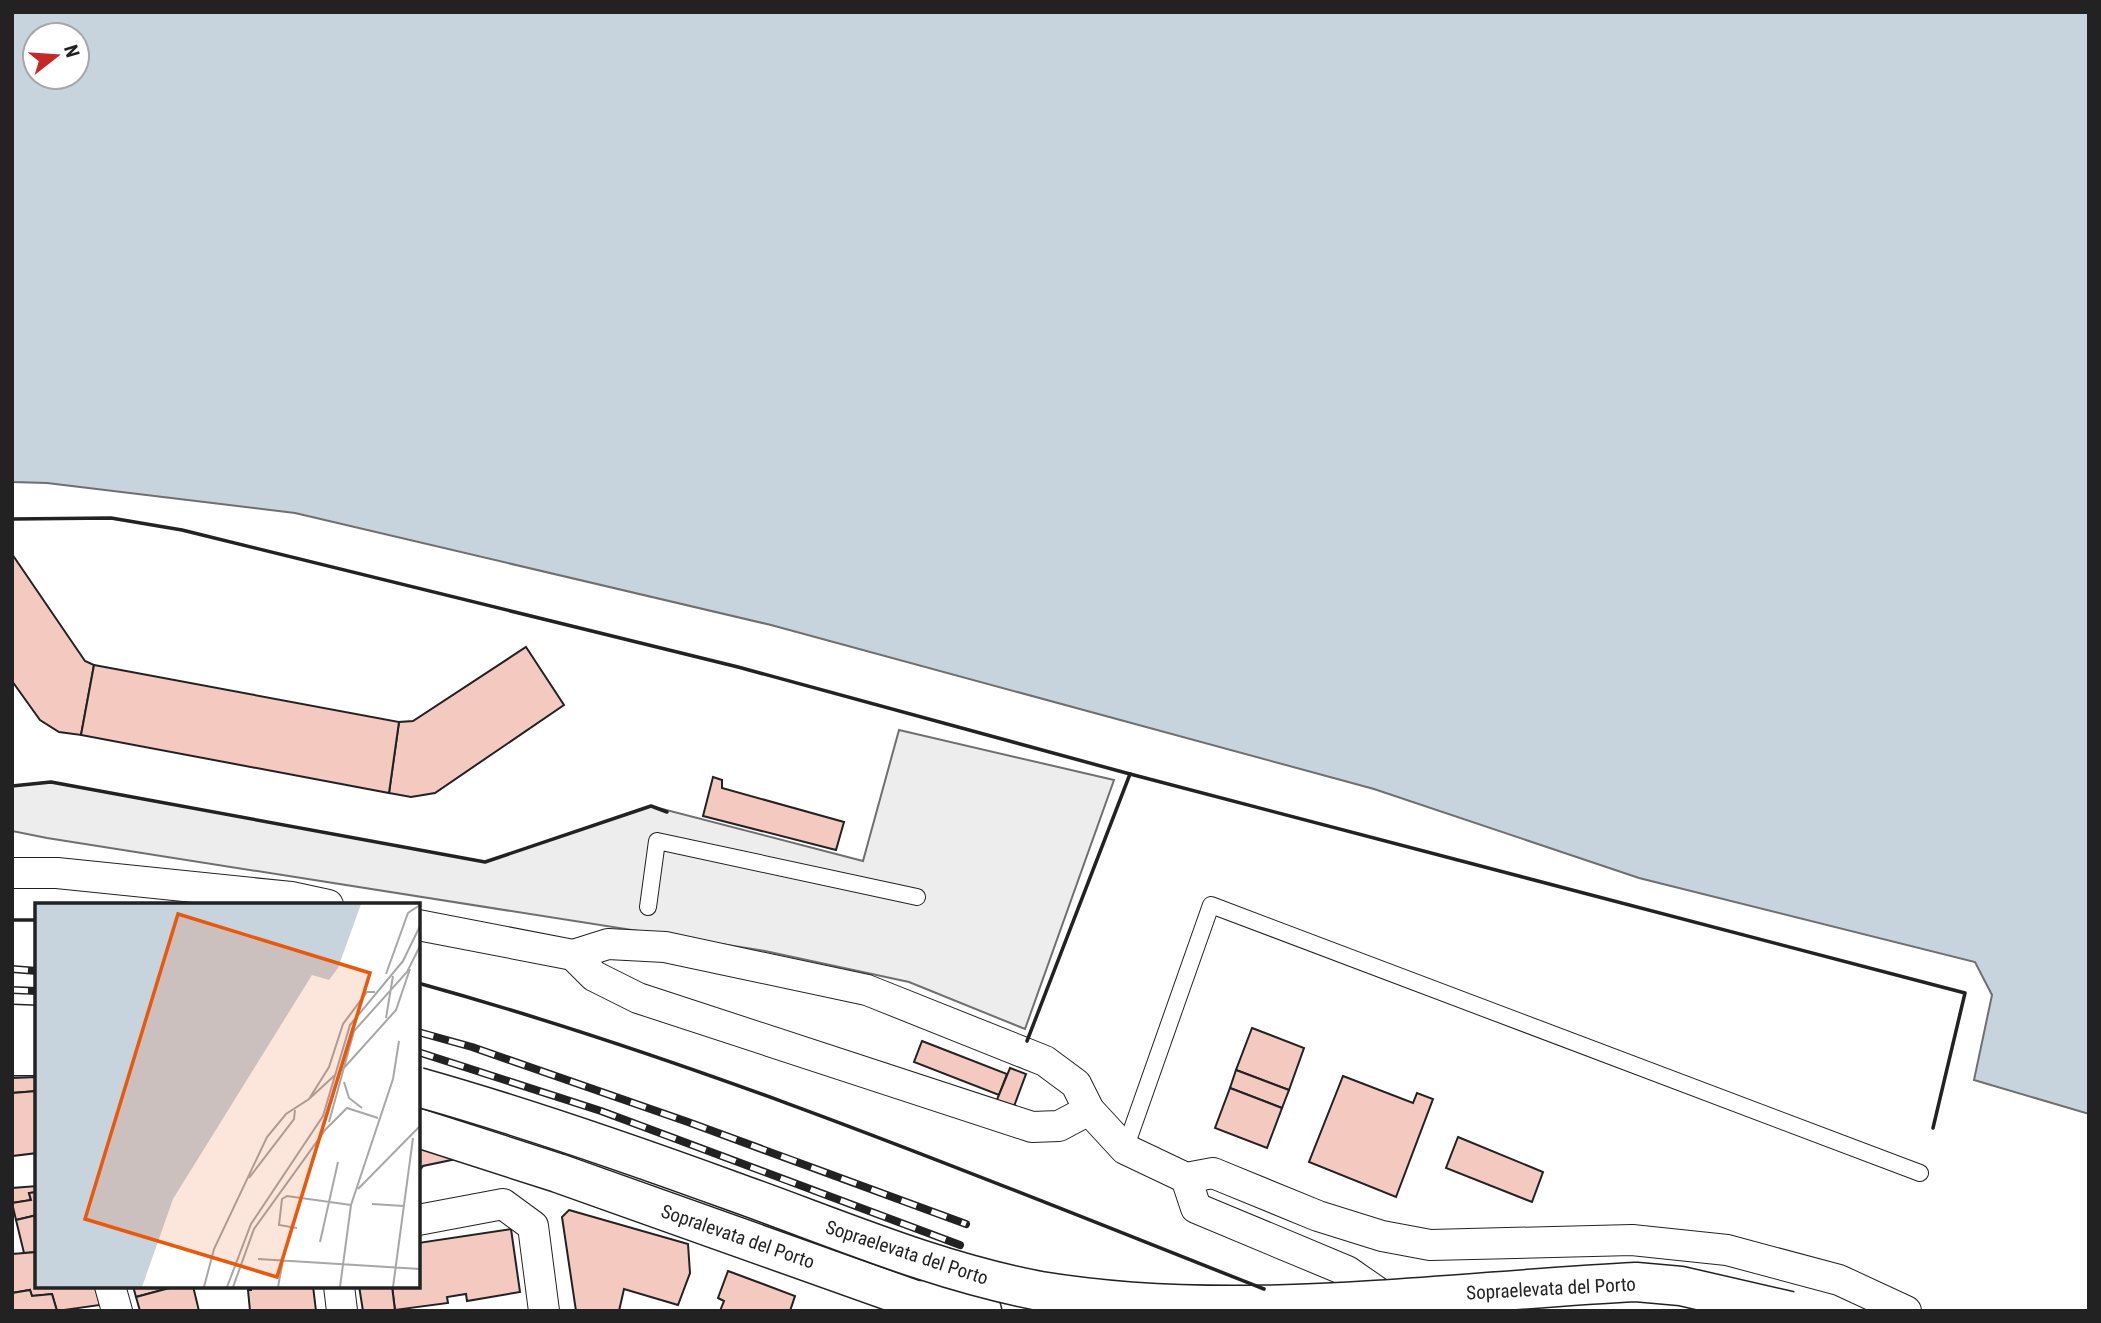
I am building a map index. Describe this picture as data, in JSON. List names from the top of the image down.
{
  "streets": {
    "main road": ["Sopralevata del Porto", "Sopraelevata del Porto"]
  },
  "crossings": [
    ["Sopralevata del Porto", "Sopraelevata del Porto"]
  ],
  "north": "right"
}
